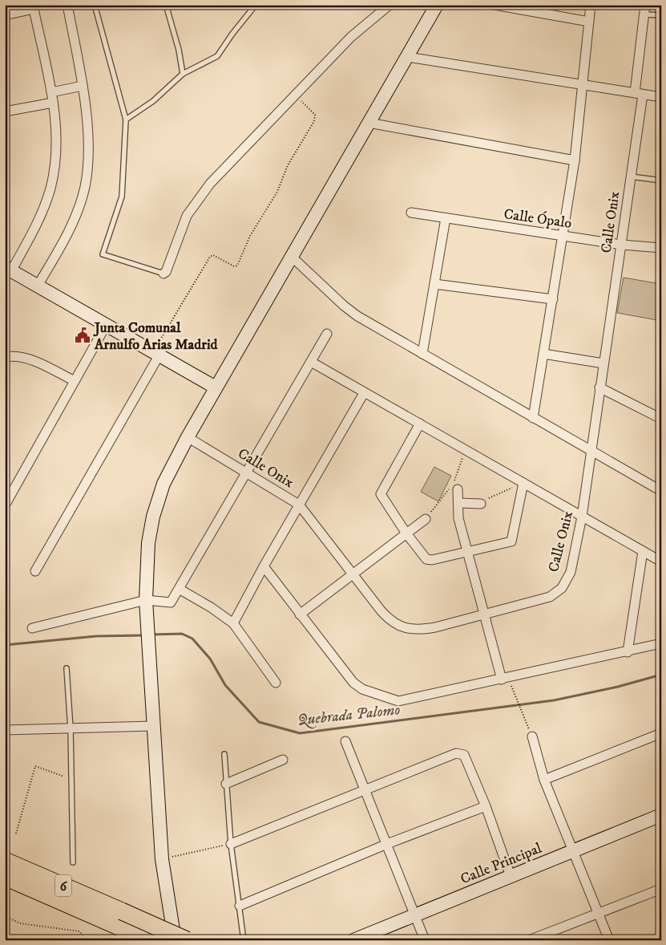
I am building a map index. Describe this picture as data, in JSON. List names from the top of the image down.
{
  "streets": {
    "highway": ["6"],
    "street": ["Calle Ópalo", "Calle Onix", "Calle Principal"]
  },
  "crossings": [
    ["Calle Ópalo", "Calle Onix"]
  ],
  "water": ["Quebrada Palomo"],
  "places": {
    "public building": ["Junta Comunal Arnulfo Arias Madrid"]
  }
}
